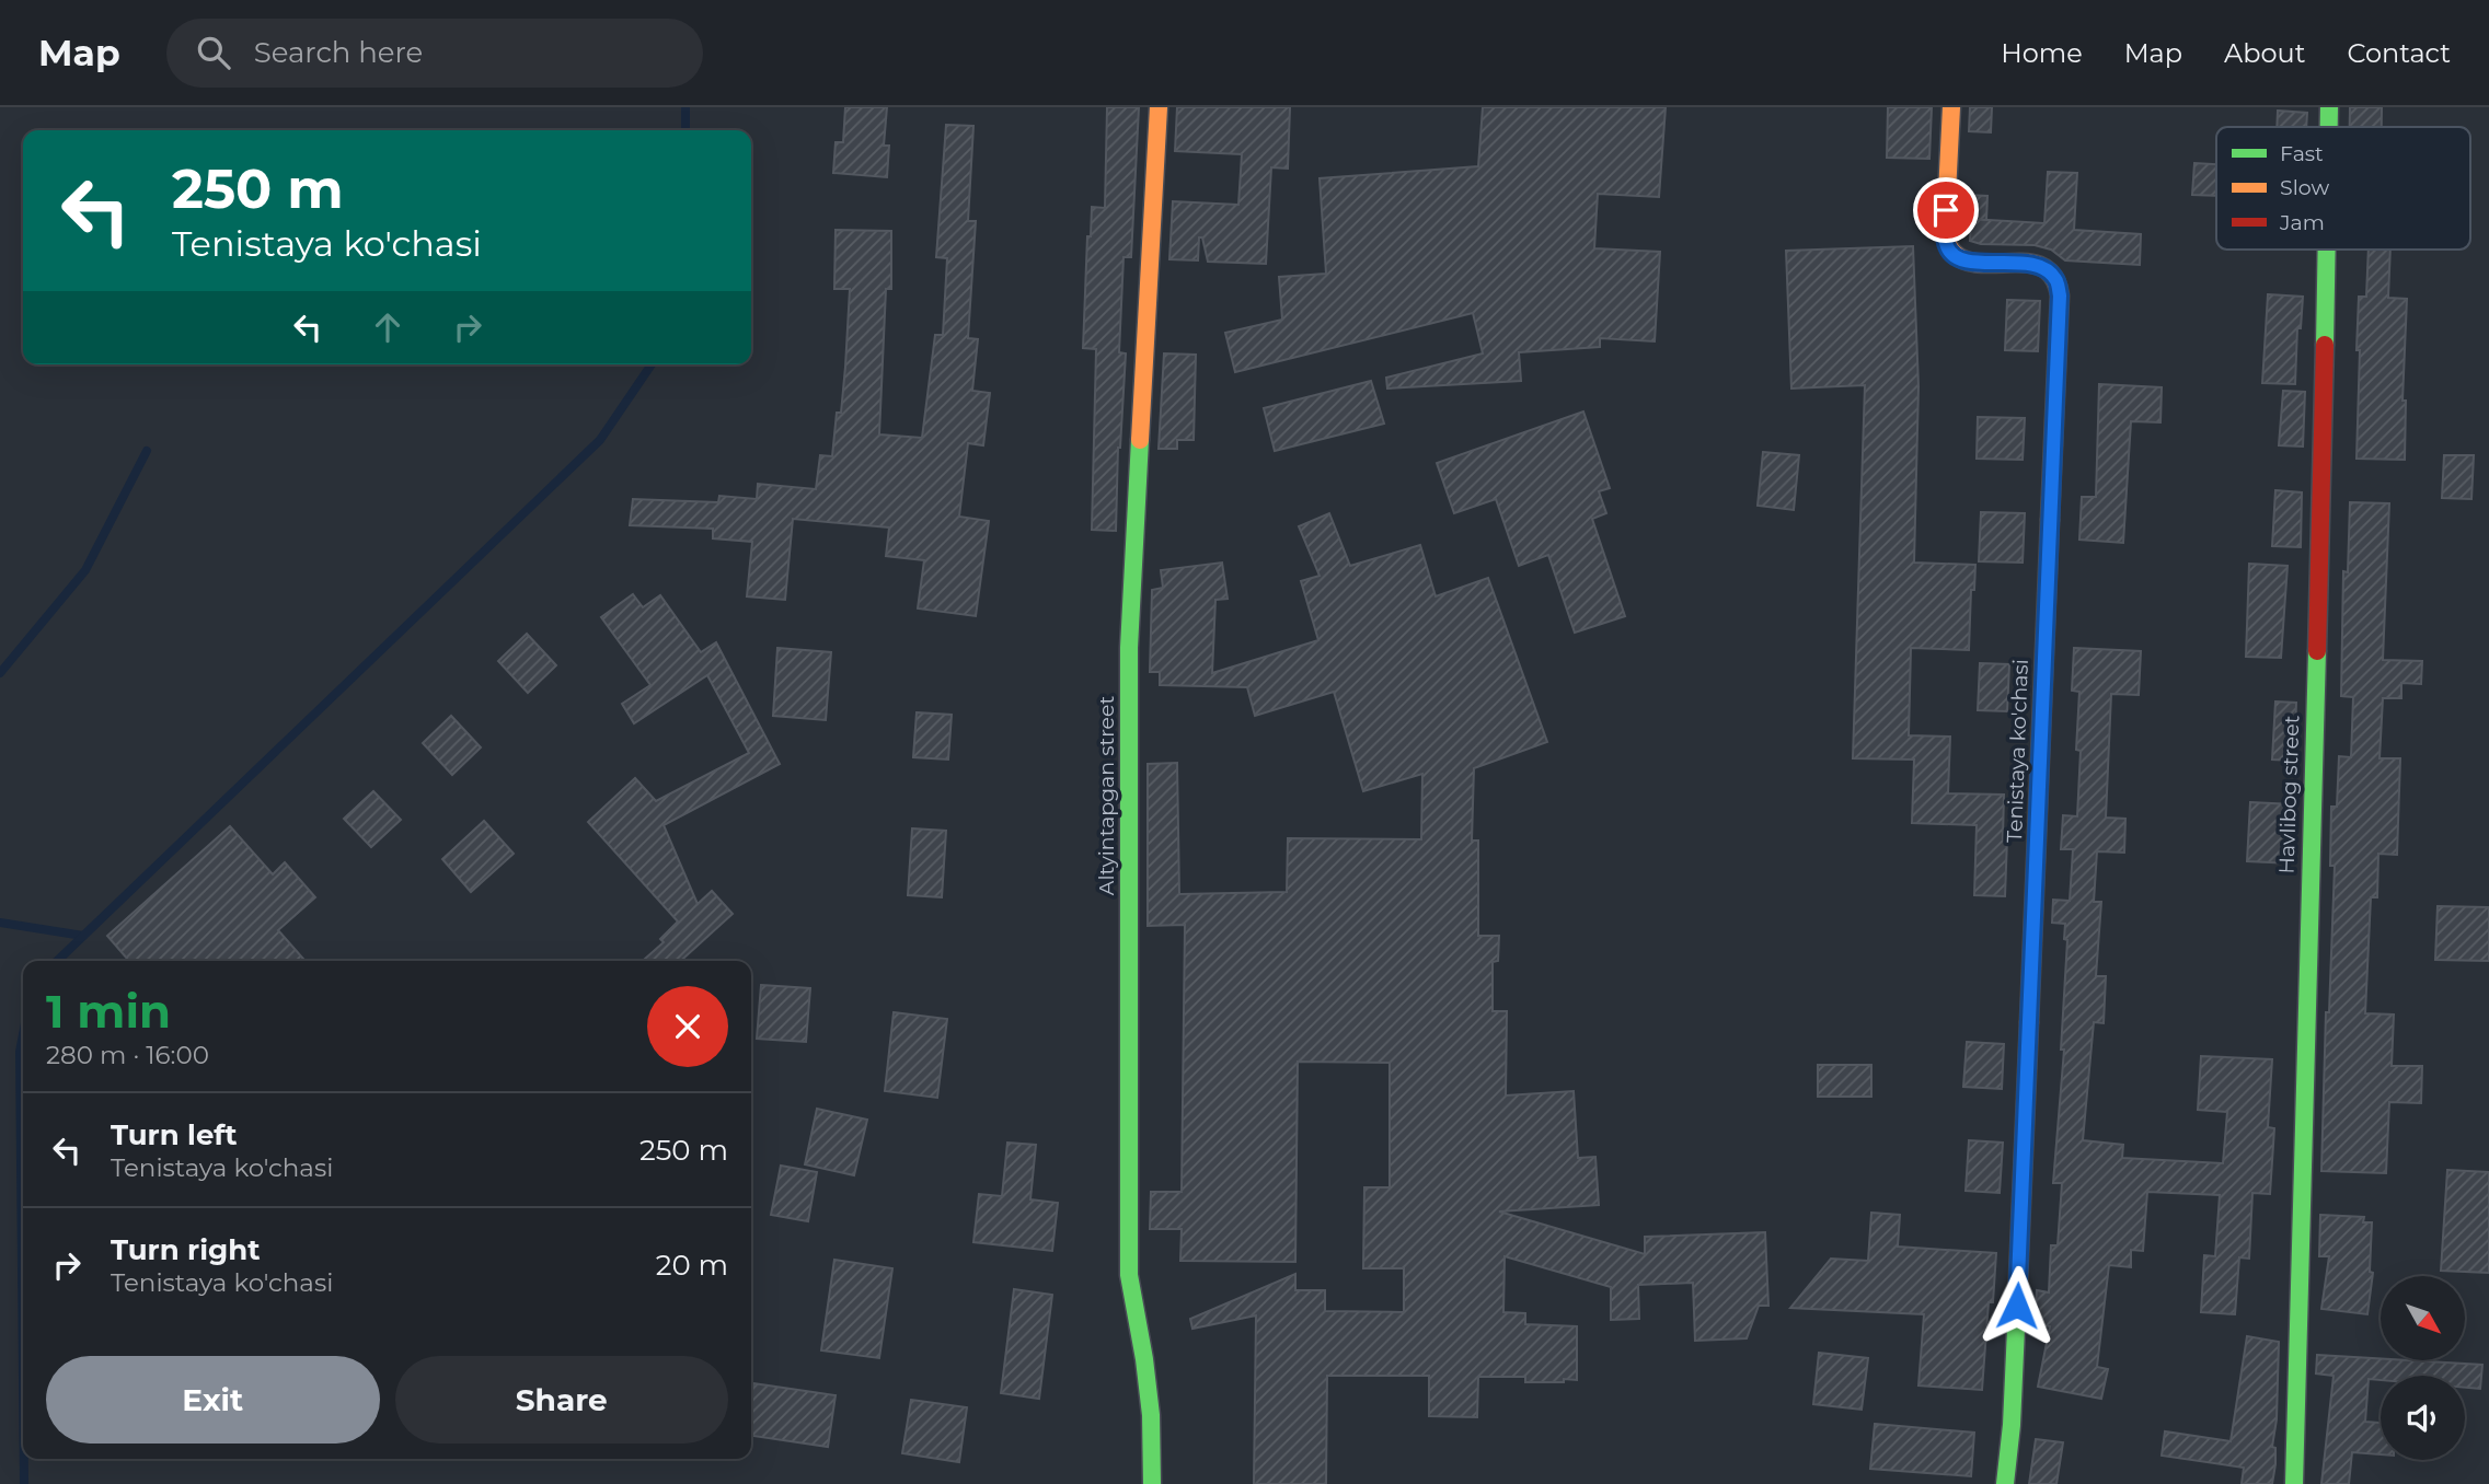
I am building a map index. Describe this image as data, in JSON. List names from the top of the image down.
{
  "streets": {
    "street": ["Tenistaya ko'chasi", "Hаvlibog street", "Altyintapgan street"]
  },
  "legend": ["Fast", "Slow", "Jam"],
  "north": "bottom right",
  "page": {
    "header": "Map",
    "search": "Search here",
    "nav": [
      "Home",
      "Map",
      "About",
      "Contact"
    ],
    "turn": ["250 m", "Tenistaya ko'chasi"],
    "heading": ["1 min", "280 m · 16:00"],
    "list": [
      {
        "name": "Turn left",
        "note": "Tenistaya ko'chasi",
        "value": "250 m"
      },
      {
        "name": "Turn right",
        "note": "Tenistaya ko'chasi",
        "value": "20 m"
      }
    ],
    "buttons": ["Exit", "Share"]
  }
}
